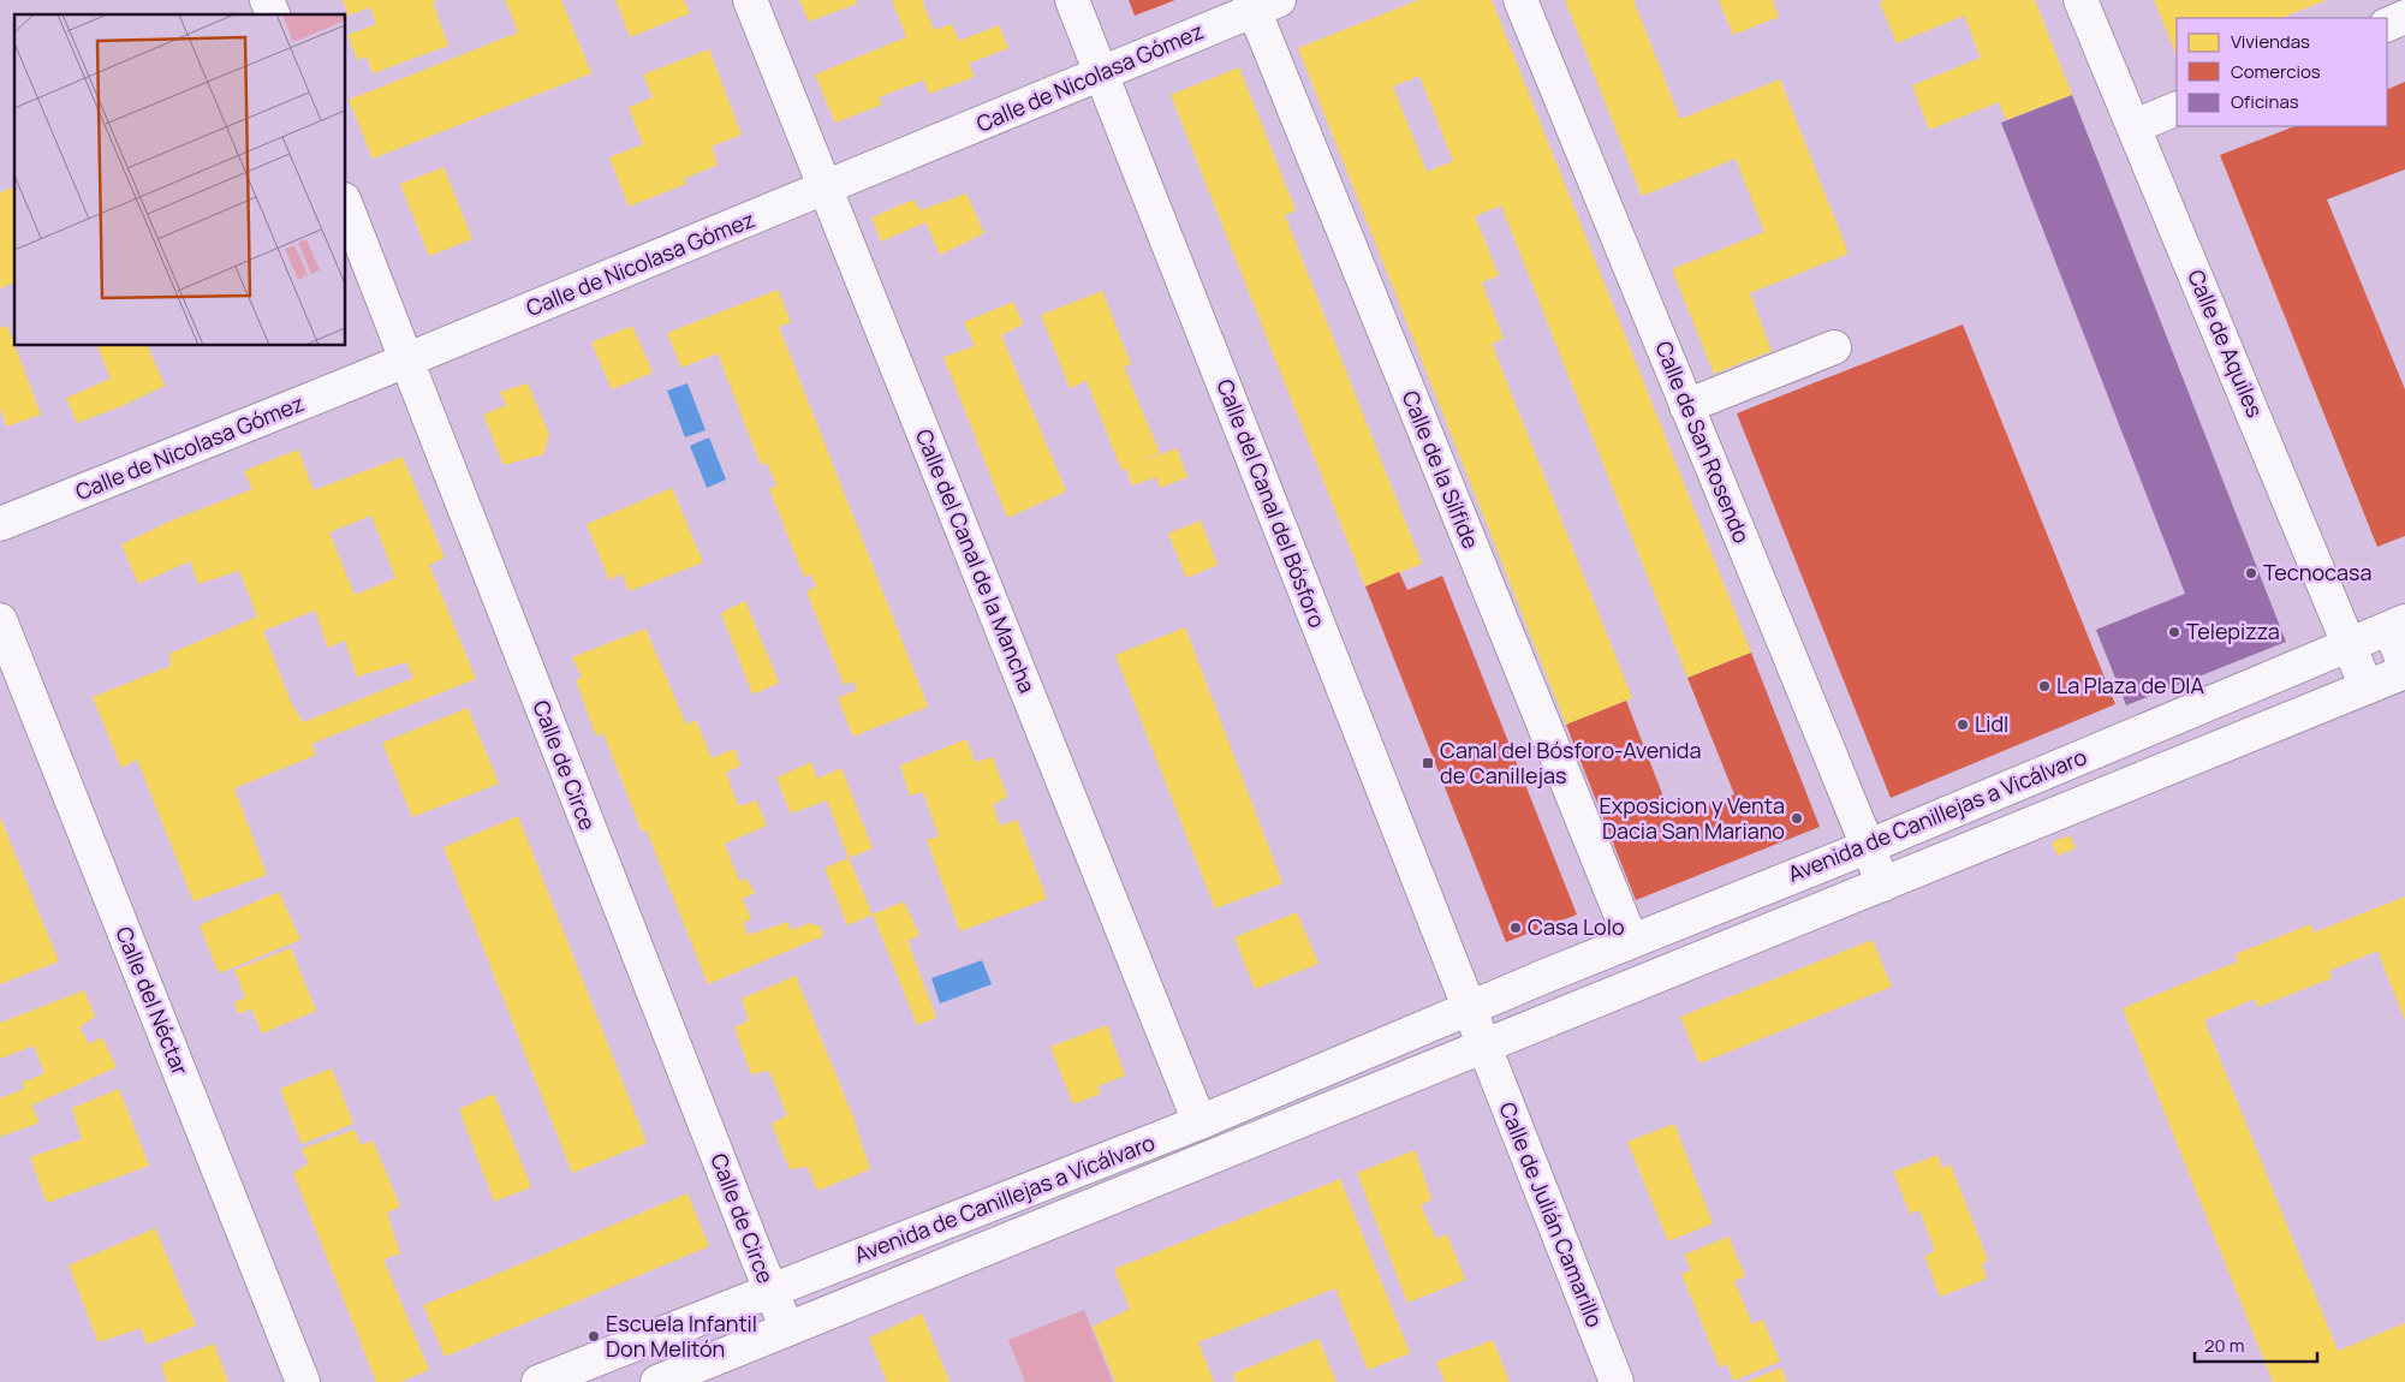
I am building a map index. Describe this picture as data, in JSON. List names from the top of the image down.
{
  "streets": {
    "street": [
      "Calle de Nicolasa Gómez",
      "Calle de Aquiles",
      "Calle de San Rosendo",
      "Calle de la Sílfide",
      "Calle del Canal del Bósforo",
      "Calle del Canal de la Mancha",
      "Calle de Circe",
      "Avenida de Canillejas a Vicálvaro",
      "Calle del Néctar",
      "Calle de Julián Camarillo"
    ]
  },
  "crossings": [
    ["Calle de Nicolasa Gómez", "Calle de la Sílfide"],
    ["Calle de Nicolasa Gómez", "Calle del Canal del Bósforo"],
    ["Calle de Nicolasa Gómez", "Calle del Canal de la Mancha"],
    ["Calle de Nicolasa Gómez", "Calle de Circe"],
    ["Calle de Aquiles", "Avenida de Canillejas a Vicálvaro"],
    ["Calle de San Rosendo", "Avenida de Canillejas a Vicálvaro"],
    ["Calle de la Sílfide", "Avenida de Canillejas a Vicálvaro"],
    ["Calle del Canal del Bósforo", "Avenida de Canillejas a Vicálvaro"],
    ["Calle del Canal de la Mancha", "Avenida de Canillejas a Vicálvaro"],
    ["Calle de Circe", "Avenida de Canillejas a Vicálvaro"],
    ["Avenida de Canillejas a Vicálvaro", "Calle de Julián Camarillo"]
  ],
  "places": {
    "other": [
      "Tecnocasa",
      "Telepizza",
      "La Plaza de DIA",
      "Lidl",
      "Exposicion y Venta Dacia San Mariano",
      "Casa Lolo",
      "Escuela Infantil Don Melitón"
    ],
    "transit": ["Canal del Bósforo-Avenida de Canillejas"]
  },
  "legend": ["Viviendas", "Comercios", "Oficinas"],
  "scale_bar": "20 m"
}
